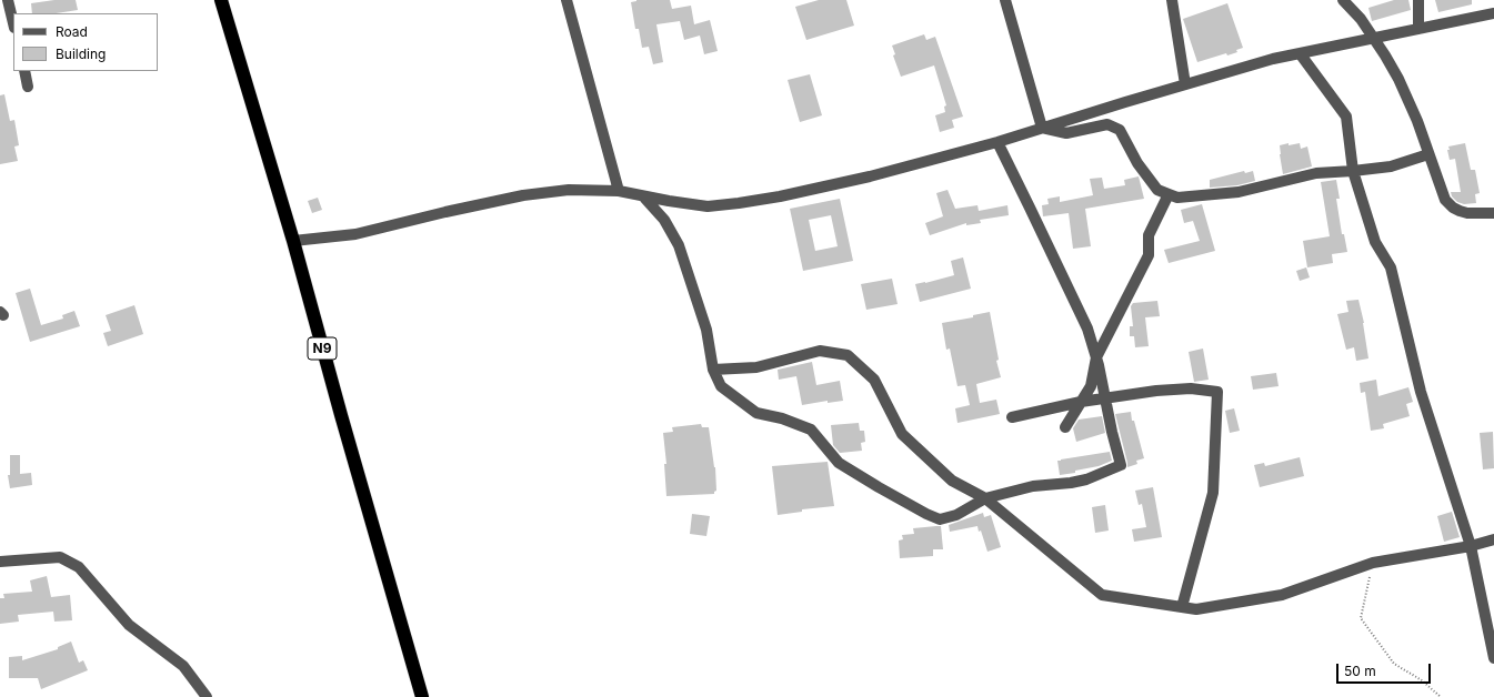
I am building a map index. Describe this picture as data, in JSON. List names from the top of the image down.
{
  "streets": {
    "highway": ["N9"]
  },
  "legend": ["Road", "Building"],
  "scale_bar": "50 m"
}
